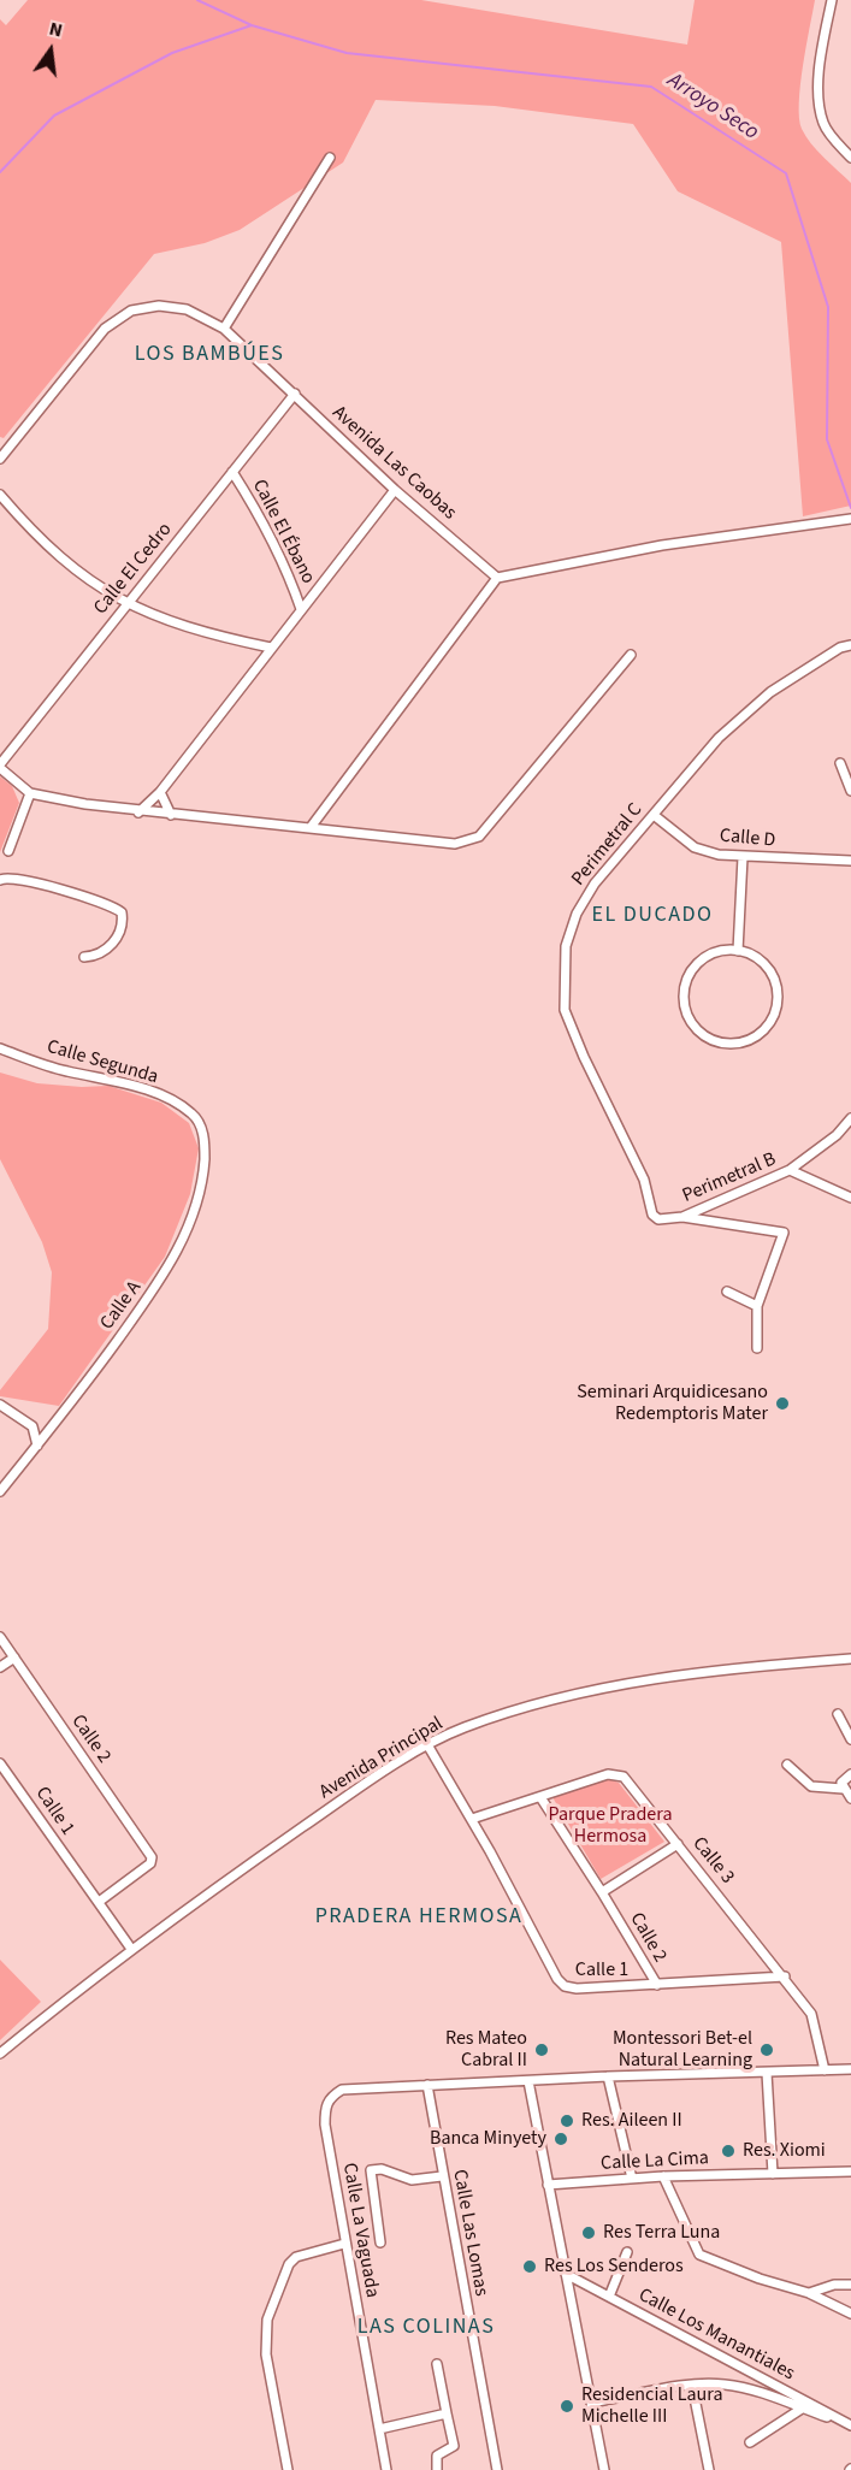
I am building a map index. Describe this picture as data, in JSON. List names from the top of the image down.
{
  "streets": {
    "street": [
      "Avenida Las Caobas",
      "Calle El Ébano",
      "Calle El Cedro",
      "Calle D",
      "Perimetral C",
      "Calle Segunda",
      "Perimetral B",
      "Calle A",
      "Calle 2",
      "Avenida Principal",
      "Calle 1",
      "Calle 3",
      "Calle La Cima",
      "Calle La Vaguada",
      "Calle Las Lomas",
      "Calle Los Manantiales"
    ]
  },
  "crossings": [
    ["Avenida Las Caobas", "Calle El Cedro"],
    ["Calle El Ébano", "Calle El Cedro"],
    ["Calle D", "Perimetral C"],
    ["Perimetral C", "Perimetral B"],
    ["Calle Segunda", "Calle A"],
    ["Calle 2", "Calle 1"],
    ["Calle 2", "Calle 3"],
    ["Avenida Principal", "Calle 1"],
    ["Calle 1", "Calle 3"],
    ["Calle La Vaguada", "Calle Las Lomas"]
  ],
  "districts": [
    "LOS BAMBÚES",
    "EL DUCADO",
    "PRADERA HERMOSA",
    "LAS COLINAS"
  ],
  "water": ["Arroyo Seco"],
  "parks": ["Parque Pradera Hermosa"],
  "places": [
    "Seminari Arquidicesano Redemptoris Mater",
    "Res Mateo Cabral II",
    "Montessori Bet-el Natural Learning",
    "Res. Aileen II",
    "Banca Minyety",
    "Res. Xiomi",
    "Res Terra Luna",
    "Res Los Senderos",
    "Residencial Laura Michelle III"
  ],
  "north": "top"
}
